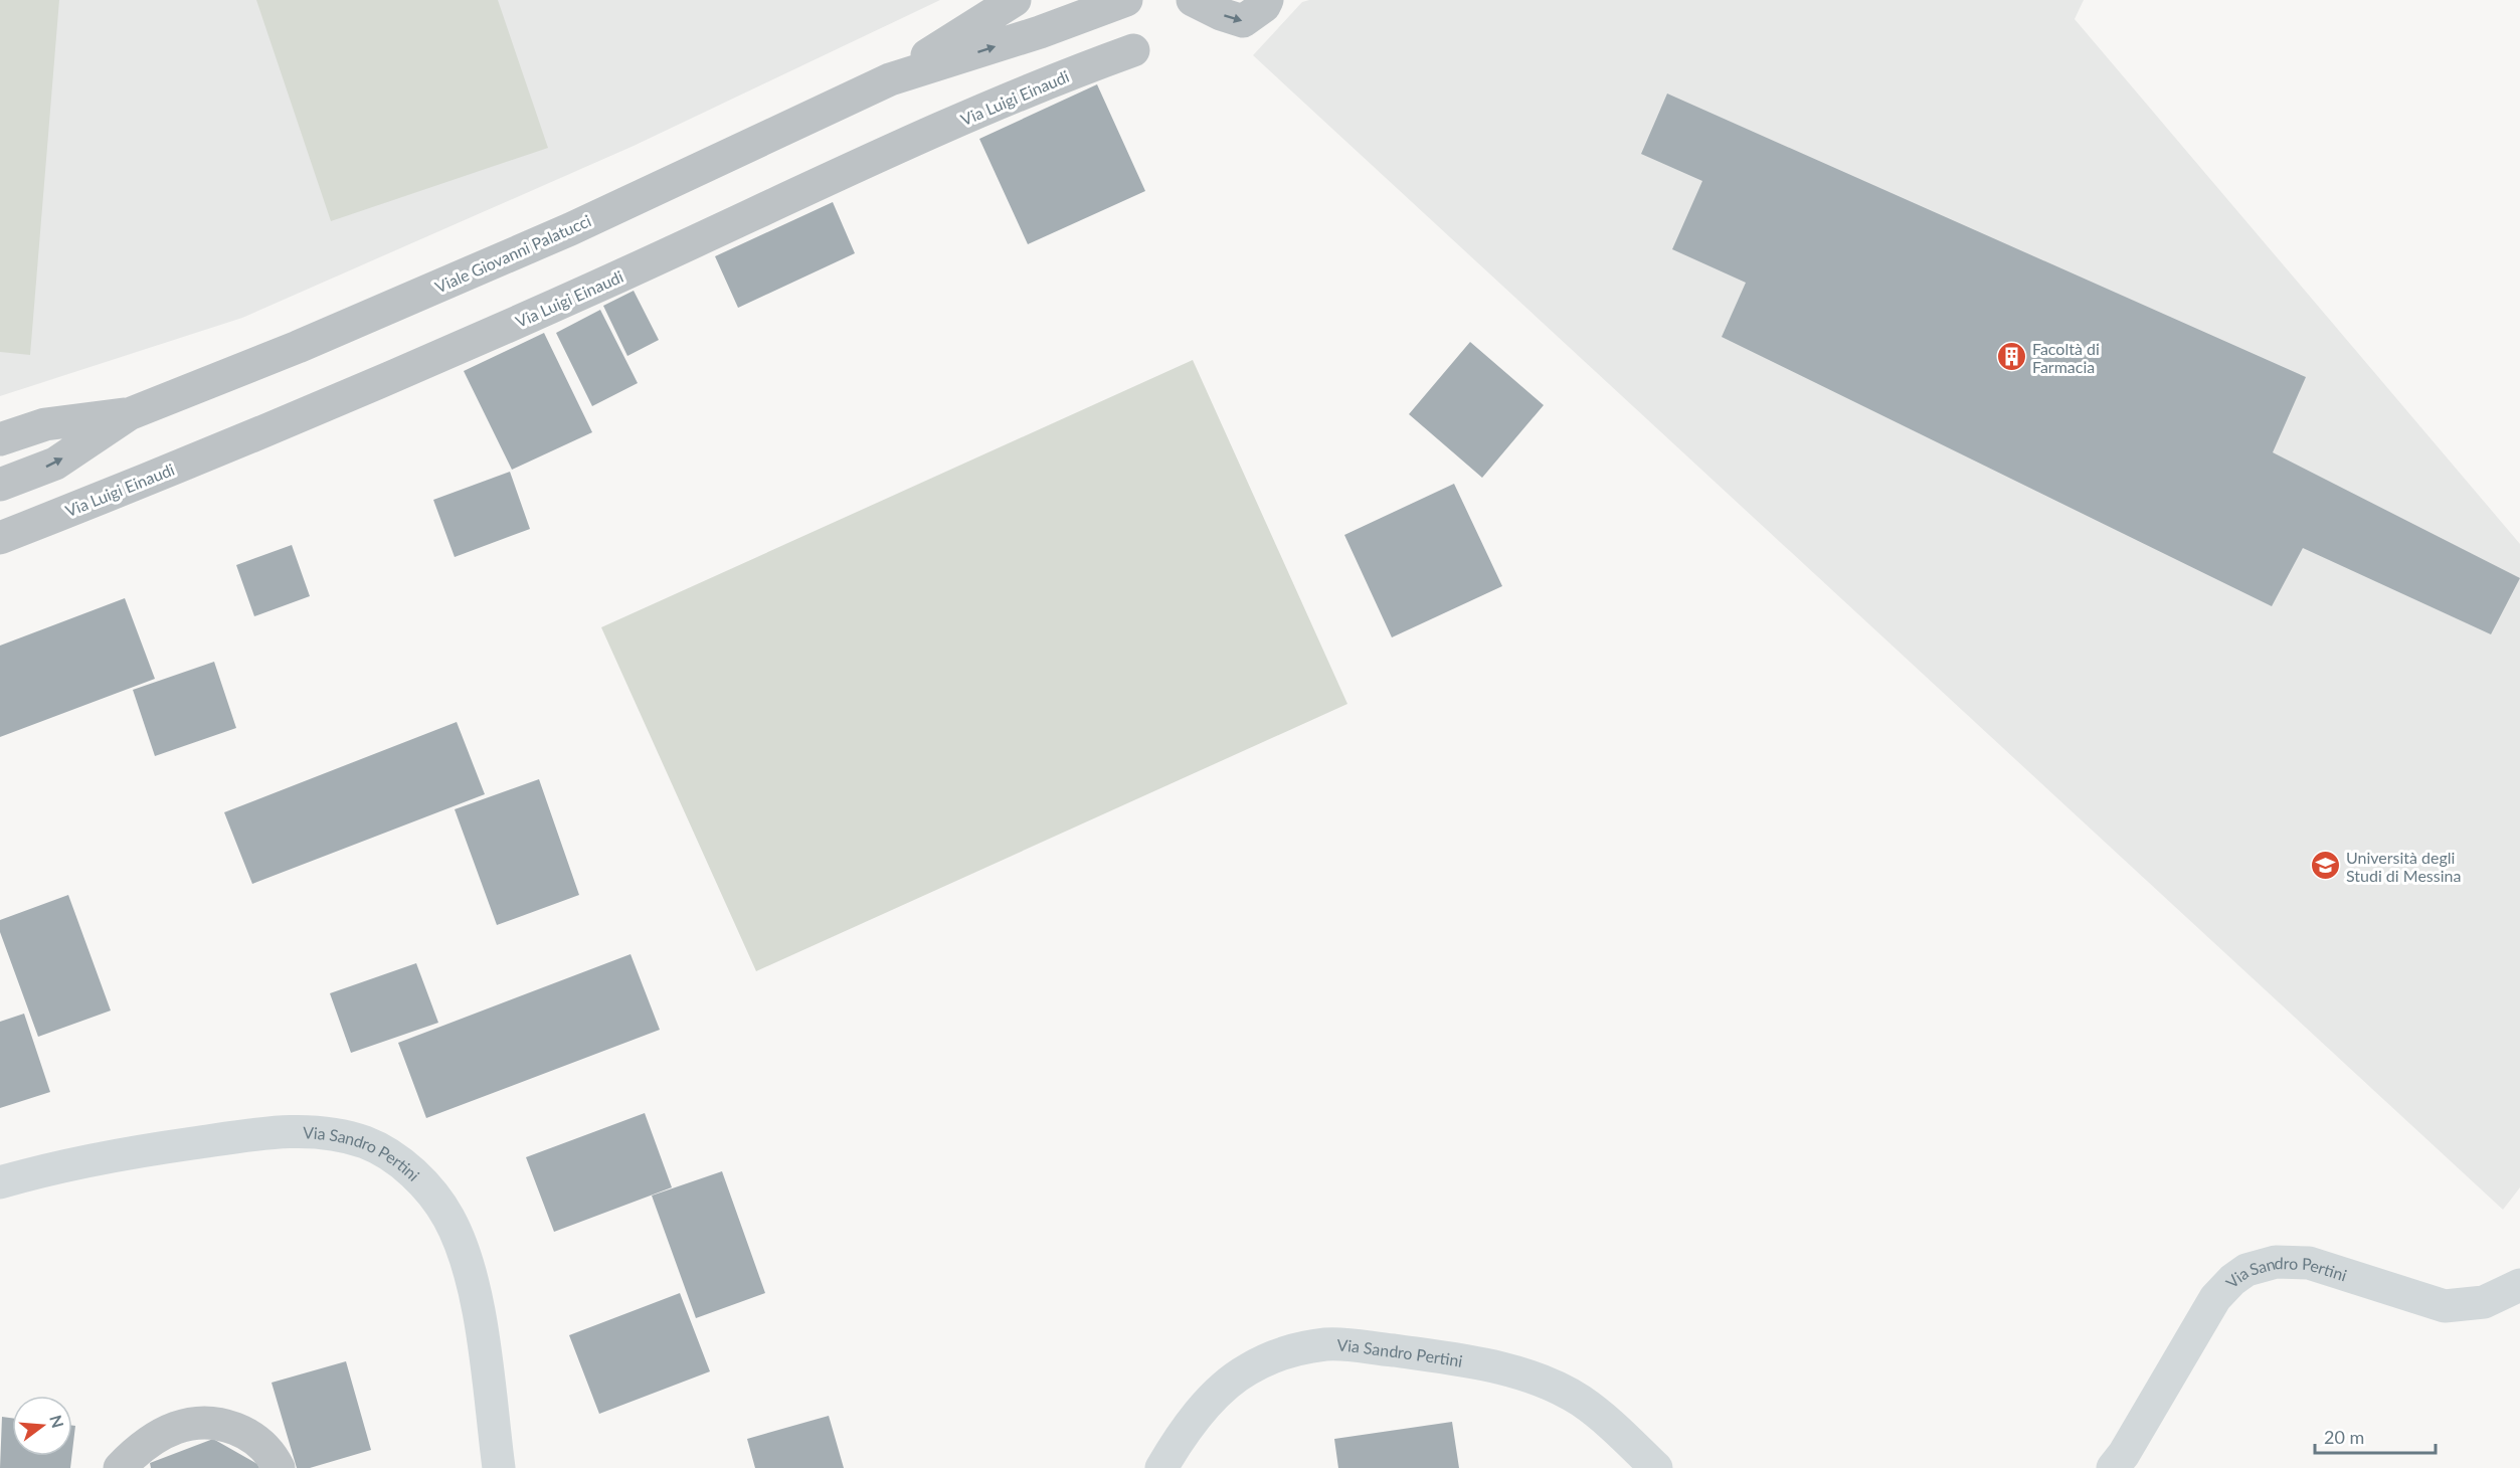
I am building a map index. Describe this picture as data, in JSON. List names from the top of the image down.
{
  "streets": {
    "street": ["Via Luigi Einaudi", "Viale Giovanni Palatucci", "Via Sandro Pertini"]
  },
  "places": {
    "building": ["Facoltà di Farmacia"],
    "school or university": ["Università degli Studi di Messina"]
  },
  "scale_bar": "20 m",
  "north": "right"
}
